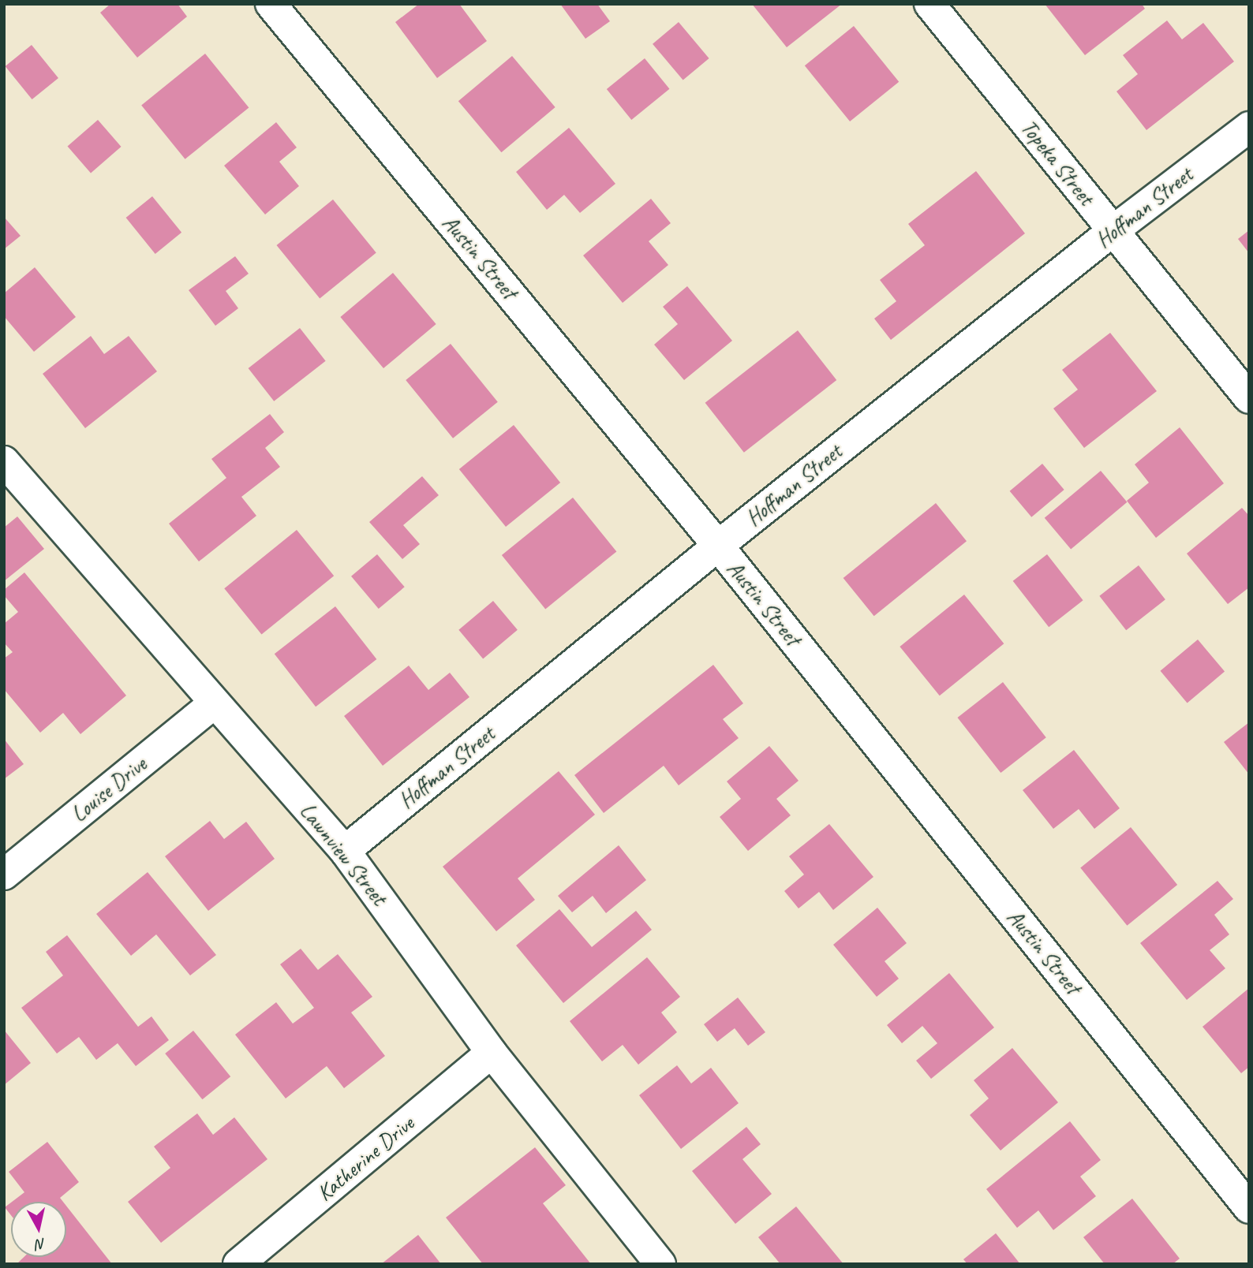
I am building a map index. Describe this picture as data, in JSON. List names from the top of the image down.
{
  "streets": {
    "street": [
      "Topeka Street",
      "Hoffman Street",
      "Austin Street",
      "Louise Drive",
      "Lawnview Street",
      "Katherine Drive"
    ]
  },
  "crossings": [
    ["Topeka Street", "Hoffman Street"],
    ["Hoffman Street", "Austin Street"],
    ["Hoffman Street", "Lawnview Street"],
    ["Louise Drive", "Lawnview Street"],
    ["Lawnview Street", "Katherine Drive"]
  ],
  "north": "bottom"
}
